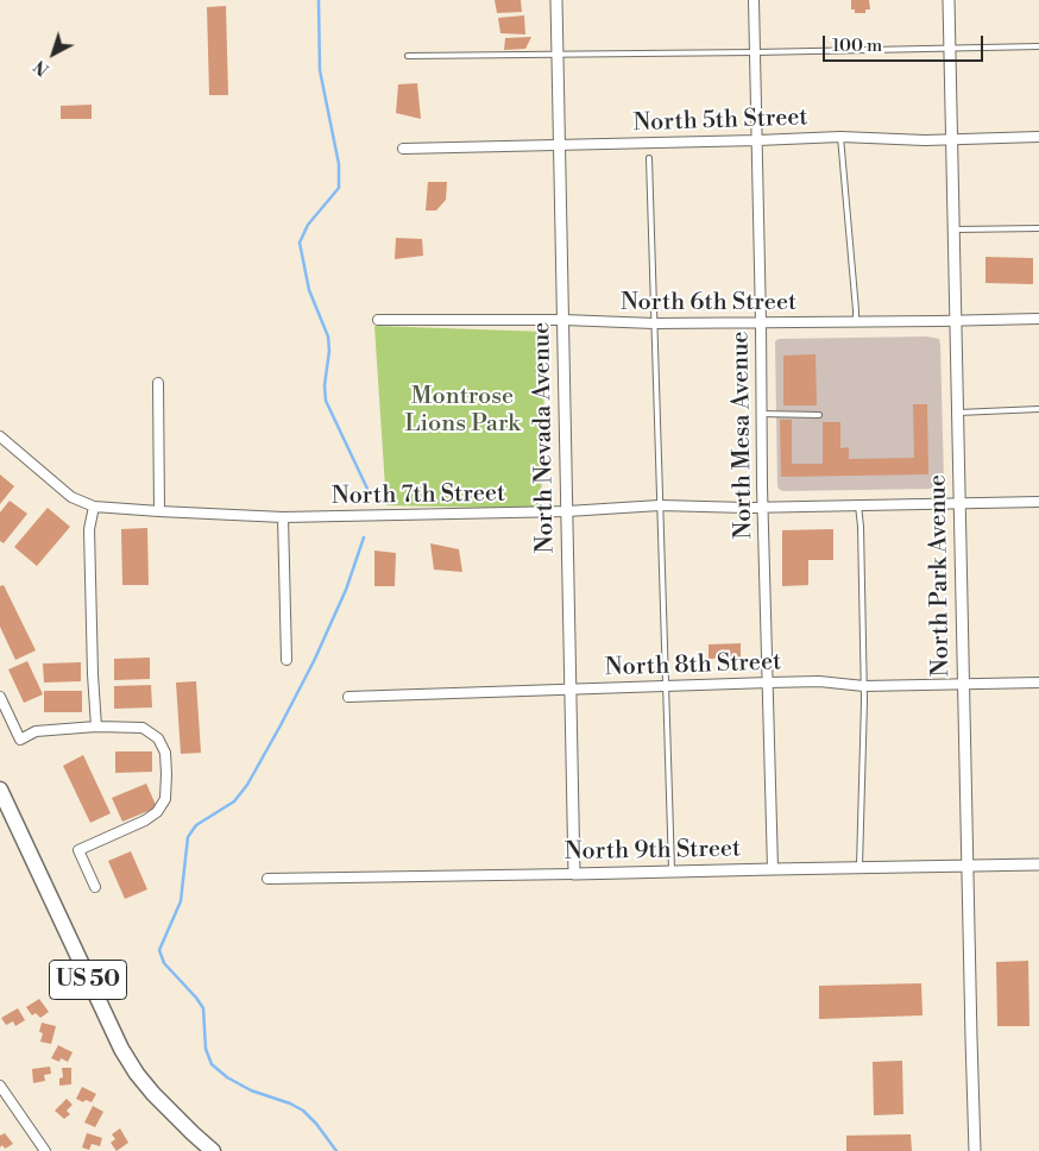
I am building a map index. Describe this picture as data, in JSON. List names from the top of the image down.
{
  "streets": {
    "highway": ["US 50"],
    "street": [
      "North 5th Street",
      "North 6th Street",
      "North Mesa Avenue",
      "North Nevada Avenue",
      "North 7th Street",
      "North Park Avenue",
      "North 8th Street",
      "North 9th Street"
    ]
  },
  "crossings": [
    ["North 5th Street", "North Mesa Avenue"],
    ["North 5th Street", "North Nevada Avenue"],
    ["North 5th Street", "North Park Avenue"],
    ["North 6th Street", "North Mesa Avenue"],
    ["North 6th Street", "North Nevada Avenue"],
    ["North 6th Street", "North Park Avenue"],
    ["North Mesa Avenue", "North 7th Street"],
    ["North Mesa Avenue", "North 8th Street"],
    ["North Mesa Avenue", "North 9th Street"],
    ["North Nevada Avenue", "North 7th Street"],
    ["North Nevada Avenue", "North 8th Street"],
    ["North Nevada Avenue", "North 9th Street"],
    ["North 7th Street", "North Park Avenue"],
    ["North Park Avenue", "North 8th Street"],
    ["North Park Avenue", "North 9th Street"]
  ],
  "parks": ["Montrose Lions Park"],
  "scale_bar": "100 m",
  "north": "bottom left"
}
